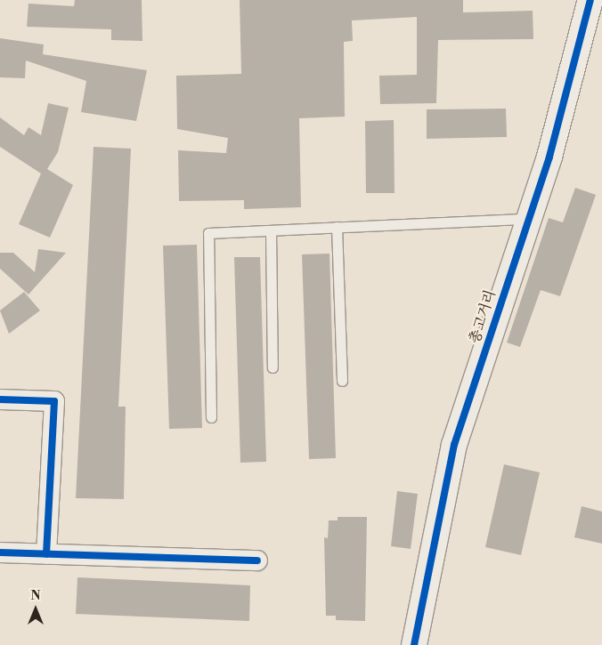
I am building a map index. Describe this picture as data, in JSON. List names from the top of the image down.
{
  "streets": {
    "street": ["총고거리"]
  },
  "north": "top"
}
